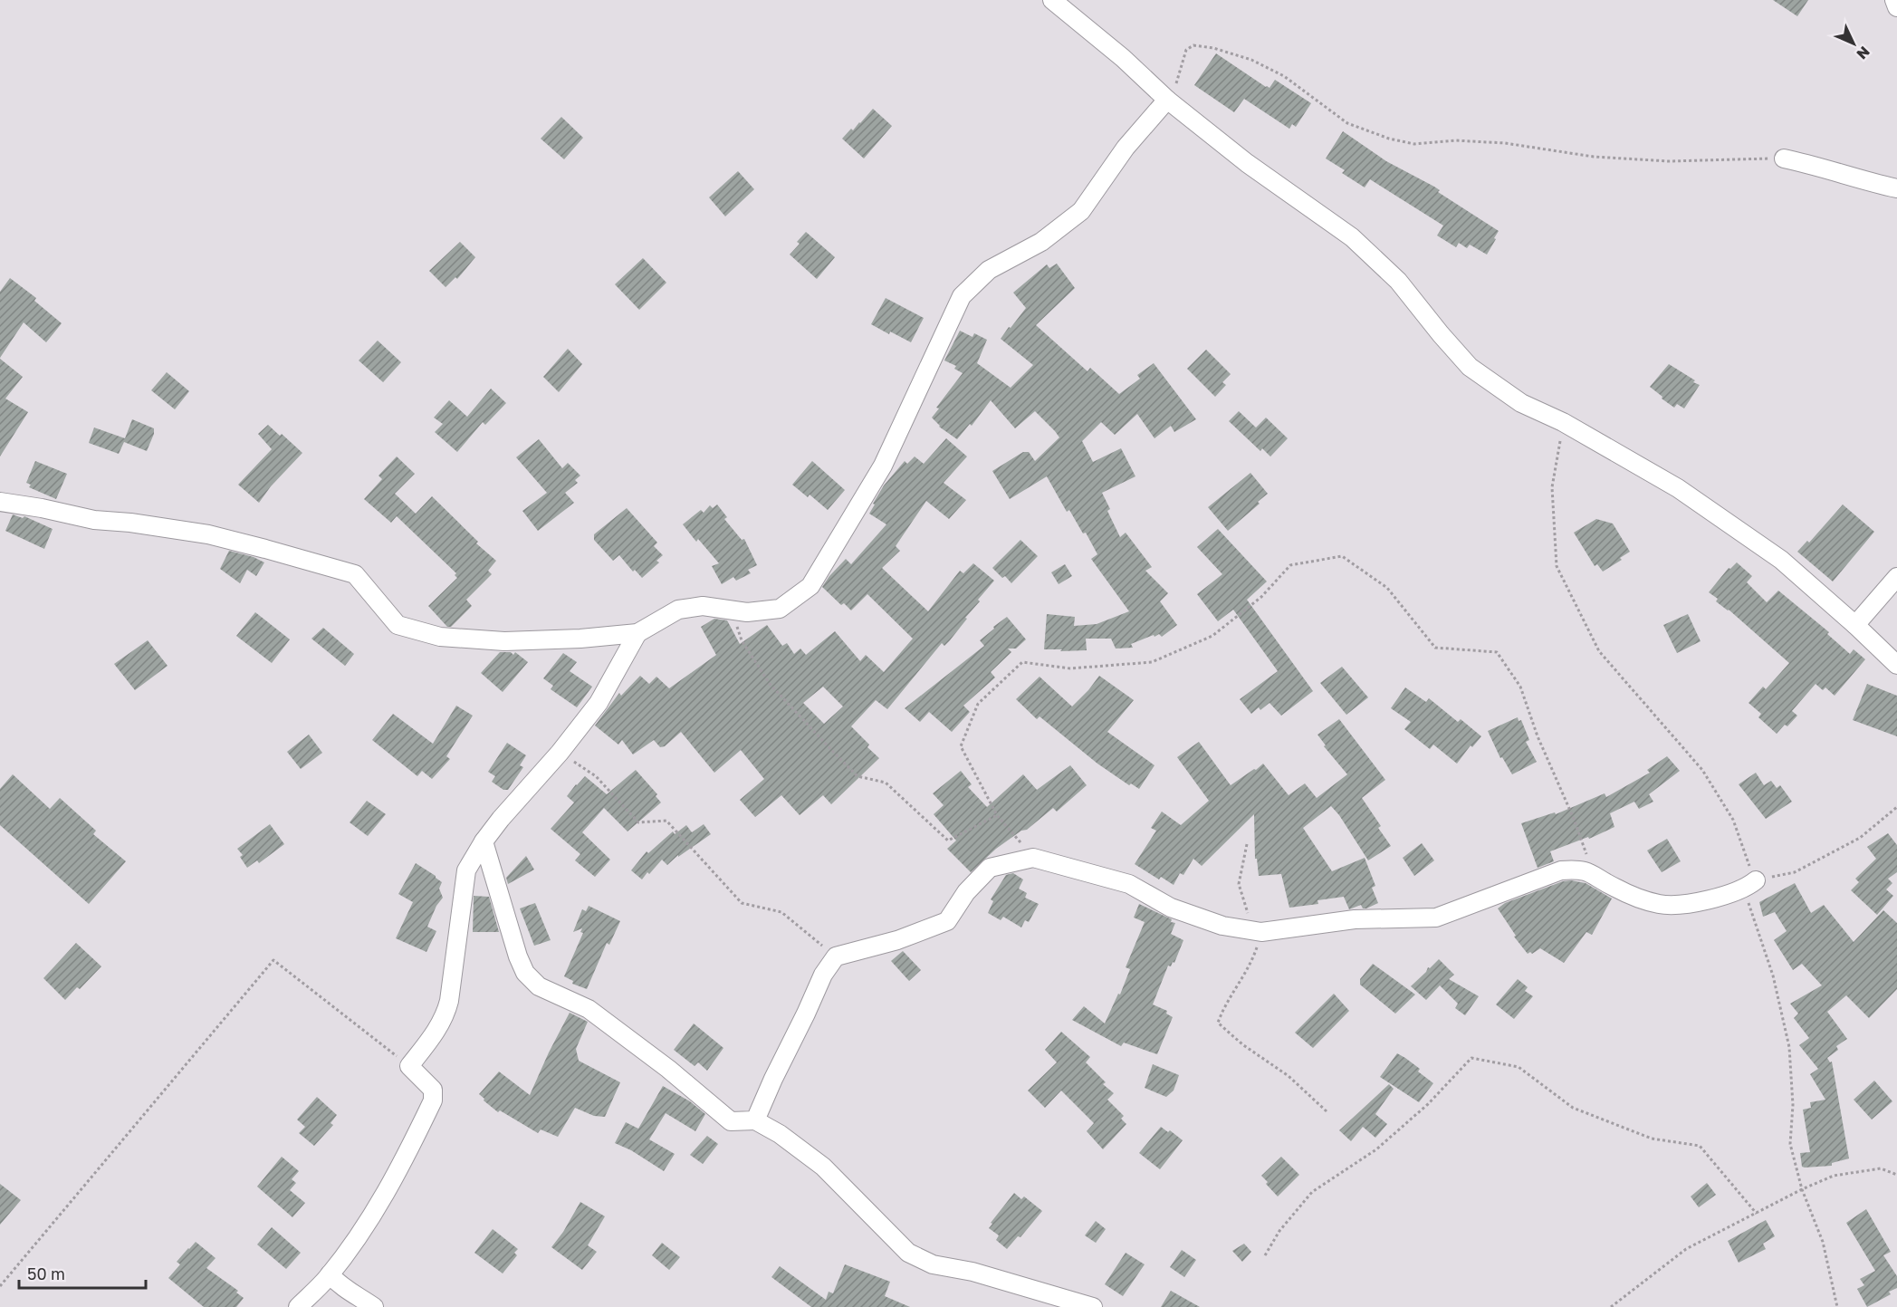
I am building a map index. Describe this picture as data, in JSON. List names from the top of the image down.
{
  "scale_bar": "50 m",
  "north": "bottom right"
}
